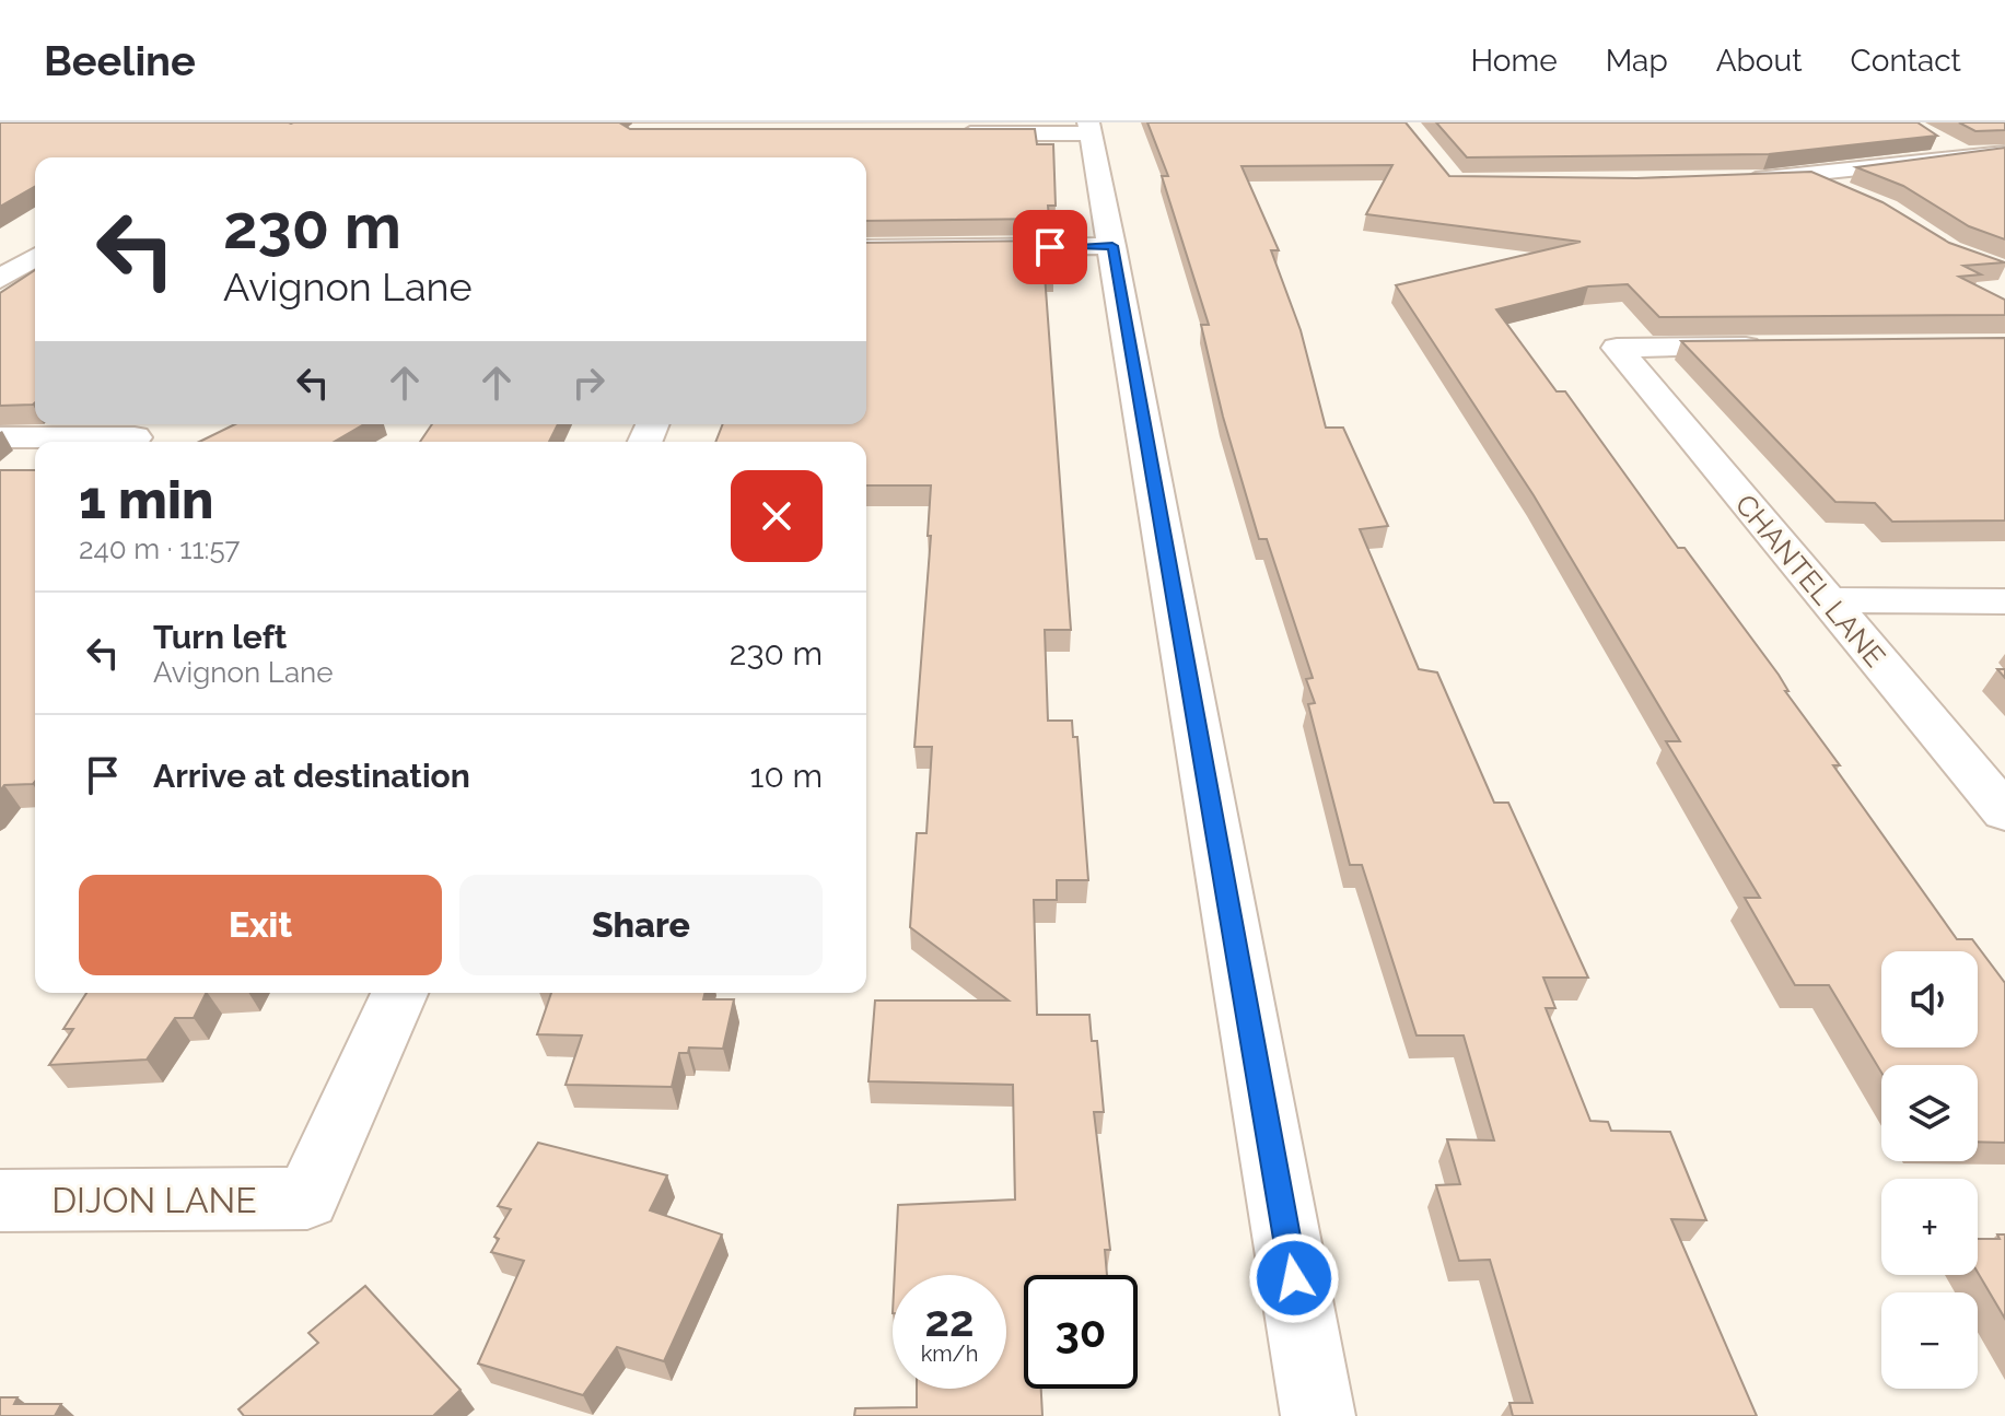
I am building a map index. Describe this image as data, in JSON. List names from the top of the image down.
{
  "streets": {
    "street": ["CHANTEL LANE", "DIJON LANE"]
  },
  "page": {
    "header": "Beeline",
    "nav": [
      "Home",
      "Map",
      "About",
      "Contact"
    ],
    "turn": ["230 m", "Avignon Lane"],
    "heading": ["1 min", "240 m · 11:57"],
    "list": [
      {
        "name": "Turn left",
        "note": "Avignon Lane",
        "value": "230 m"
      },
      {
        "name": "Arrive at destination",
        "value": "10 m"
      }
    ],
    "buttons": ["Exit", "Share"],
    "map_buttons": ["+", "−"],
    "speed": "22 km/h",
    "limit": "30"
  }
}
